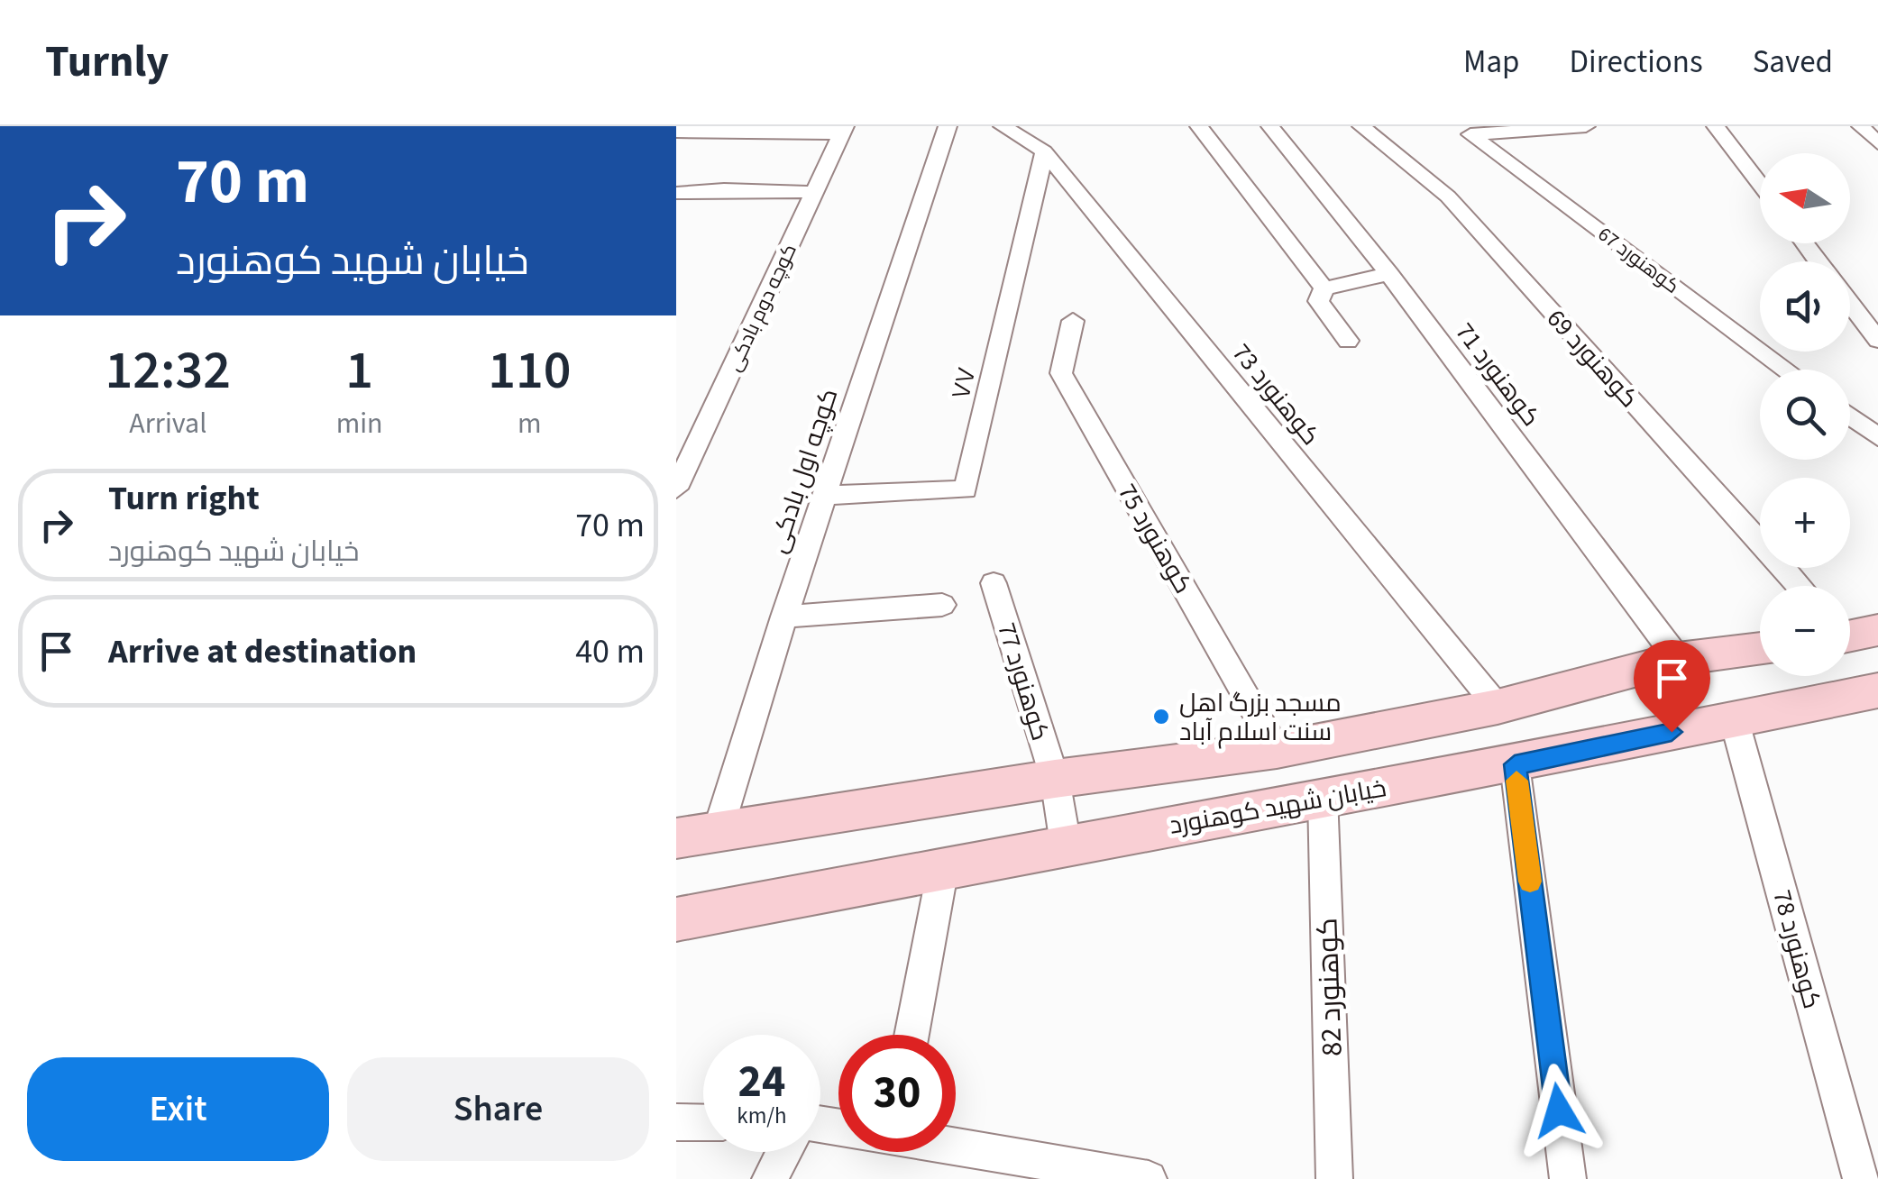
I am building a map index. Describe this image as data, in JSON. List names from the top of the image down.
{
  "streets": {
    "main road": ["خیابان شهید کوهنورد"],
    "street": [
      "کوهنورد 67",
      "کوچه دوم بادکی",
      "کوهنورد 69",
      "کوهنورد 71",
      "۷۷",
      "کوهنورد 73",
      "کوچه اول بادکی",
      "کوهنورد 75",
      "کوهنورد 77",
      "کوهنورد 78",
      "کوهنورد 82"
    ]
  },
  "crossings": [
    ["۷۷", "کوهنورد 73"],
    ["۷۷", "کوچه اول بادکی"],
    ["کوهنورد 77", "خیابان شهید کوهنورد"],
    ["خیابان شهید کوهنورد", "کوهنورد 78"],
    ["خیابان شهید کوهنورد", "کوهنورد 82"]
  ],
  "places": ["مسجد بزرگ اهل سنت اسلام آباد"],
  "north": "left",
  "page": {
    "header": "Turnly",
    "nav": ["Map", "Directions", "Saved"],
    "turn": ["70 m", "خیابان شهید کوهنورد"],
    "map_buttons": ["+", "−"],
    "eta": [
      "12:32",
      "Arrival",
      "1",
      "min",
      "110",
      "m"
    ],
    "list": [
      {
        "name": "Turn right",
        "note": "خیابان شهید کوهنورد",
        "value": "70 m"
      },
      {
        "name": "Arrive at destination",
        "value": "40 m"
      }
    ],
    "speed": "24 km/h",
    "limit": "30",
    "buttons": ["Exit", "Share"]
  }
}
